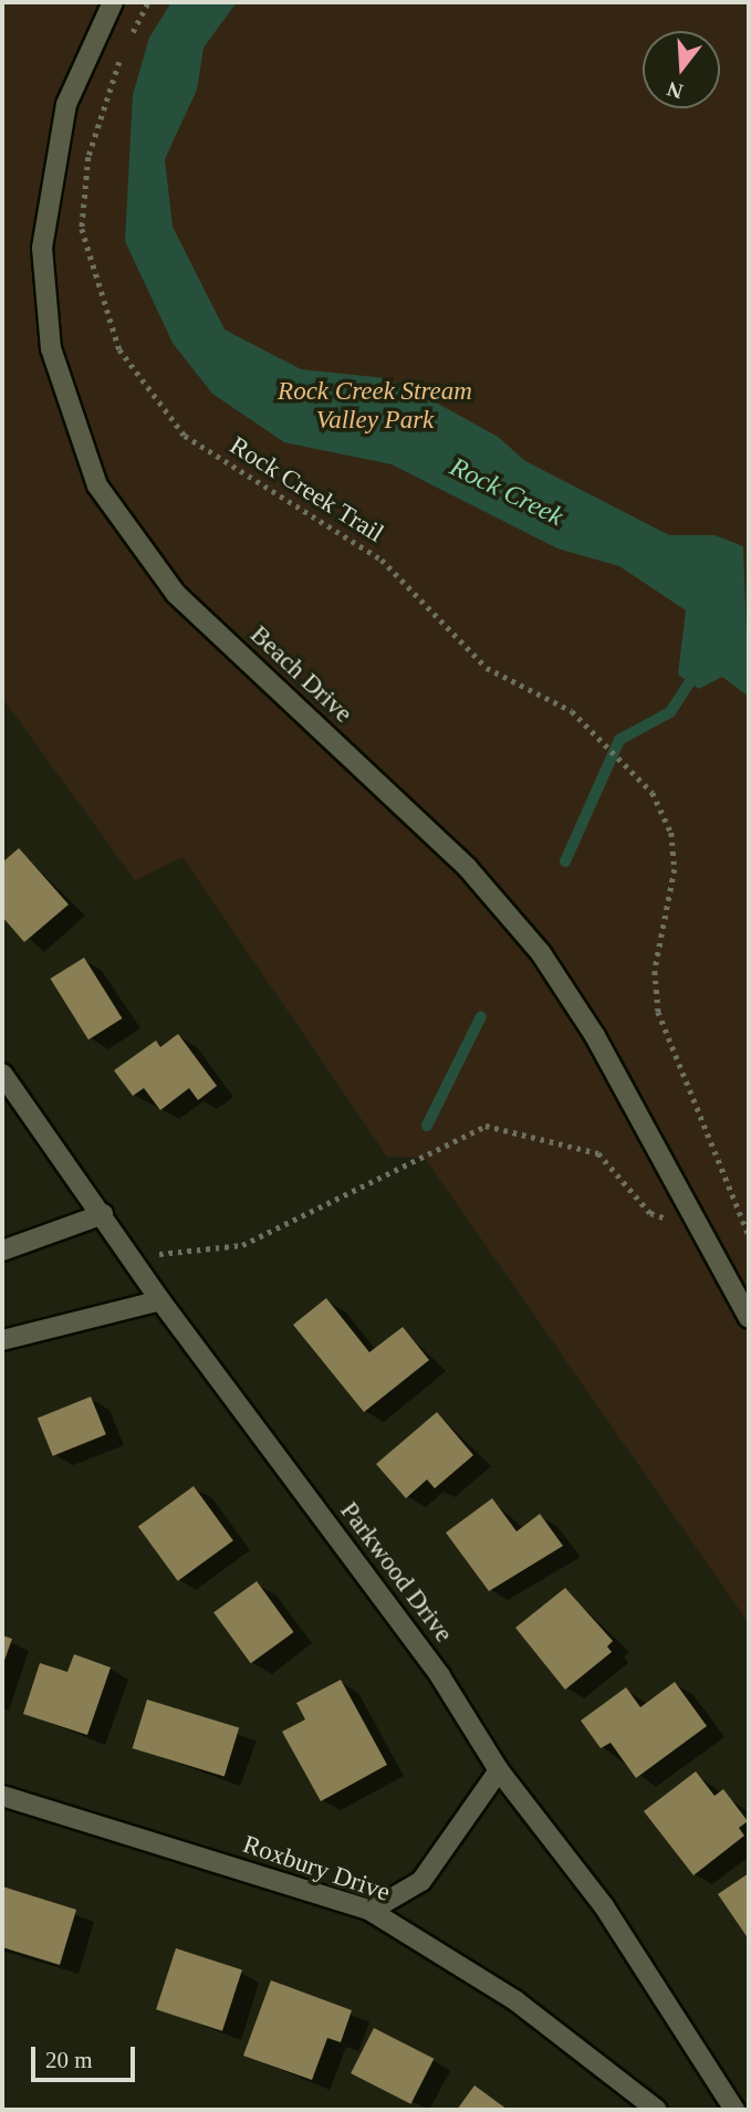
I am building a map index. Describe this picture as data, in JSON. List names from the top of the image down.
{
  "streets": {
    "street": ["Beach Drive", "Parkwood Drive", "Roxbury Drive"],
    "path": ["Rock Creek Trail"]
  },
  "water": ["Rock Creek"],
  "parks": ["Rock Creek Stream Valley Park"],
  "scale_bar": "20 m",
  "north": "bottom"
}
